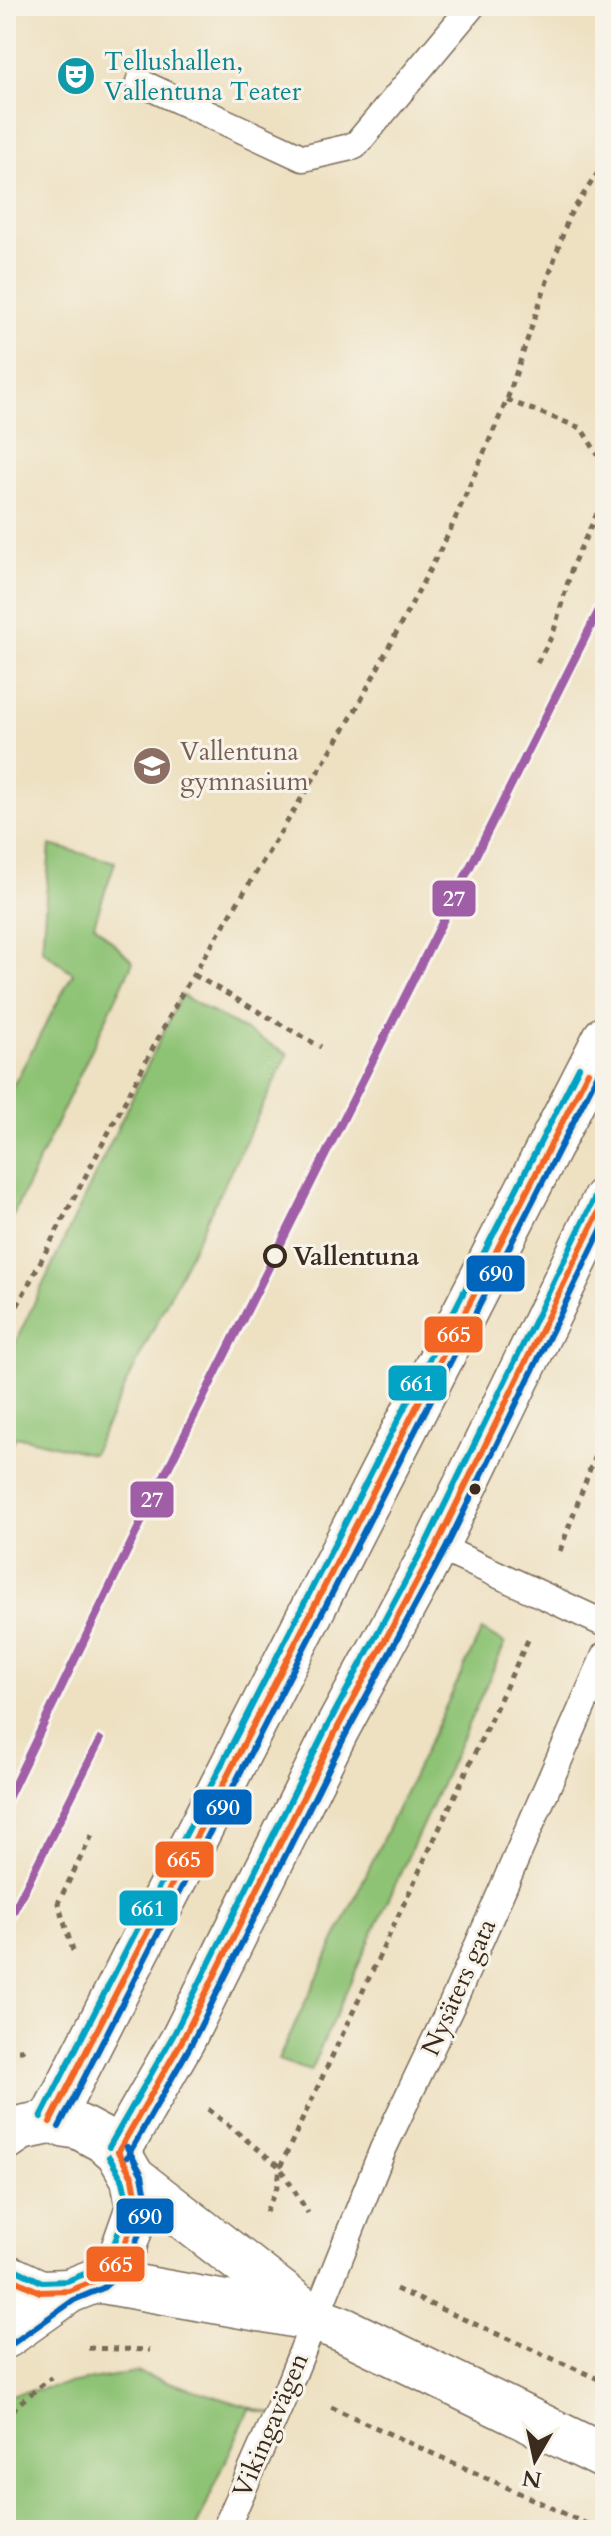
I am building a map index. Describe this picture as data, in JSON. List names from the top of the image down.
{
  "streets": {
    "lane": ["Nysäters gata", "Vikingavägen"]
  },
  "crossings": [
    ["Nysäters gata", "Vikingavägen"]
  ],
  "places": {
    "theatre": ["Tellushallen, Vallentuna Teater"],
    "school or university": ["Vallentuna gymnasium"],
    "other": ["Vallentuna"]
  },
  "lines": [
    "transit line 27",
    "transit line 690",
    "transit line 661",
    "transit line 665"
  ],
  "north": "bottom"
}
